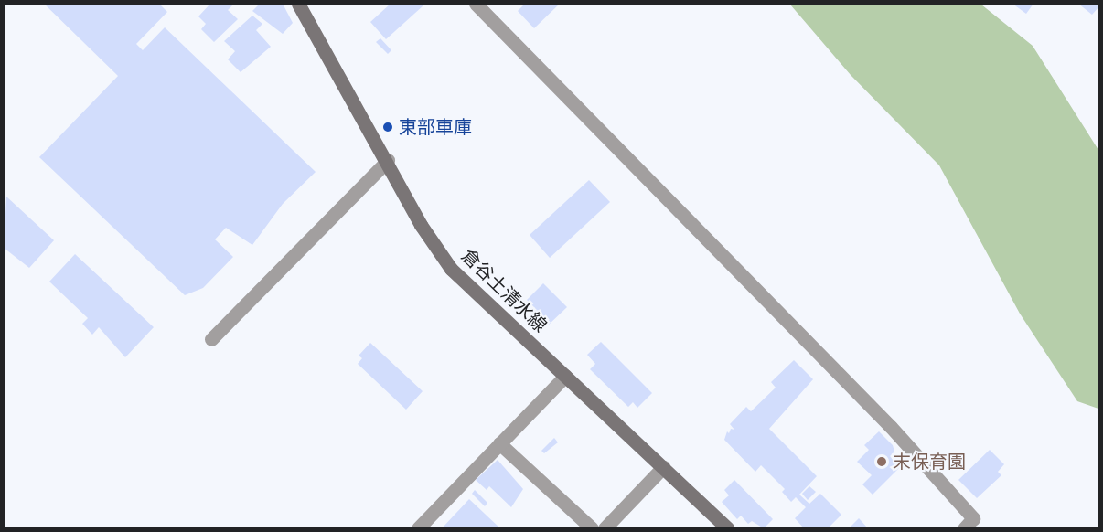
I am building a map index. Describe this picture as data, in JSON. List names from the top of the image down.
{
  "streets": {
    "main road": ["倉谷土清水線"]
  },
  "places": ["東部車庫", "末保育園"]
}
